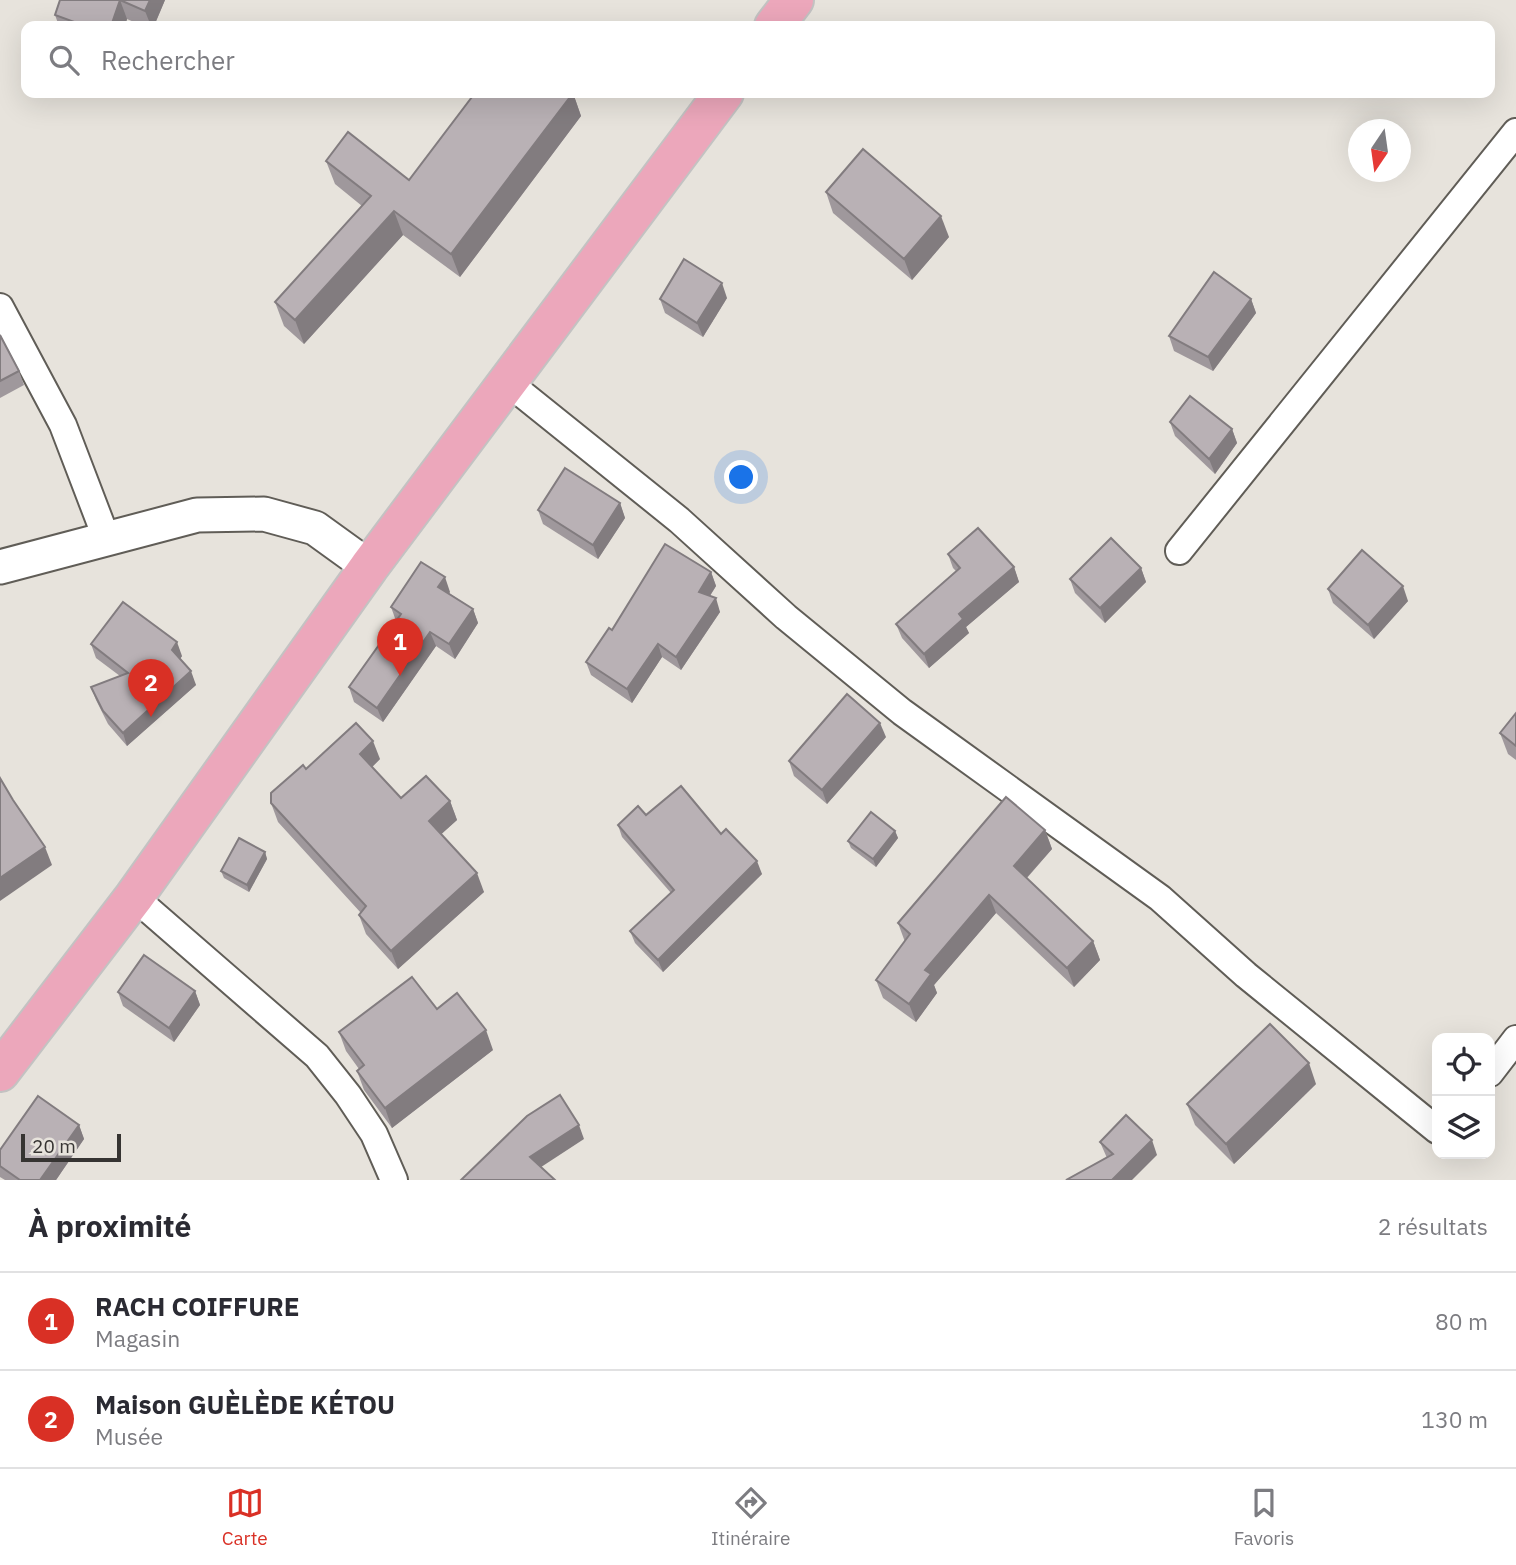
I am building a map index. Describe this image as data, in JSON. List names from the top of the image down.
{
  "scale_bar": "20 m",
  "north": "bottom",
  "page": {
    "search": "Rechercher",
    "pins": ["1", "2"],
    "scale": "20 m",
    "heading": ["À proximité", "2 résultats"],
    "list": [
      {
        "mark": "1",
        "name": "RACH COIFFURE",
        "note": "Magasin",
        "value": "80 m"
      },
      {
        "mark": "2",
        "name": "Maison GUÈLÈDE KÉTOU",
        "note": "Musée",
        "value": "130 m"
      }
    ],
    "nav": ["Carte", "Itinéraire", "Favoris"]
  }
}
